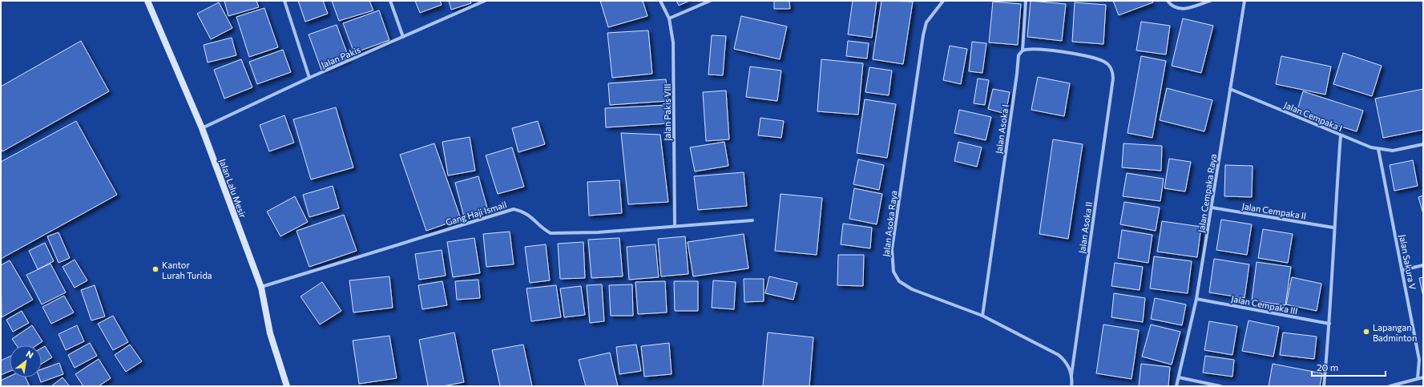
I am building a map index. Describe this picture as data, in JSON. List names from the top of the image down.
{
  "streets": {
    "street": [
      "Jalan Pakis",
      "Jalan Pakis VIII",
      "Jalan Cempaka I",
      "Jalan Asoka I",
      "Jalan Lalu Mesir",
      "Jalan Cempaka Raya",
      "Jalan Cempaka II",
      "Gang Haji Ismail",
      "Jalan Asoka Raya",
      "Jalan Asoka II",
      "Jalan Sakura V",
      "Jalan Cempaka III"
    ]
  },
  "crossings": [
    ["Jalan Pakis", "Jalan Lalu Mesir"],
    ["Jalan Pakis VIII", "Gang Haji Ismail"],
    ["Jalan Cempaka I", "Jalan Cempaka Raya"],
    ["Jalan Cempaka I", "Jalan Sakura V"],
    ["Jalan Asoka I", "Jalan Asoka Raya"],
    ["Jalan Asoka I", "Jalan Asoka II"],
    ["Jalan Lalu Mesir", "Gang Haji Ismail"],
    ["Jalan Cempaka Raya", "Jalan Cempaka II"],
    ["Jalan Cempaka Raya", "Jalan Cempaka III"],
    ["Jalan Asoka Raya", "Jalan Asoka II"]
  ],
  "places": ["Kantor Lurah Turida", "Lapangan Badminton"],
  "scale_bar": "20 m",
  "north": "top right"
}
